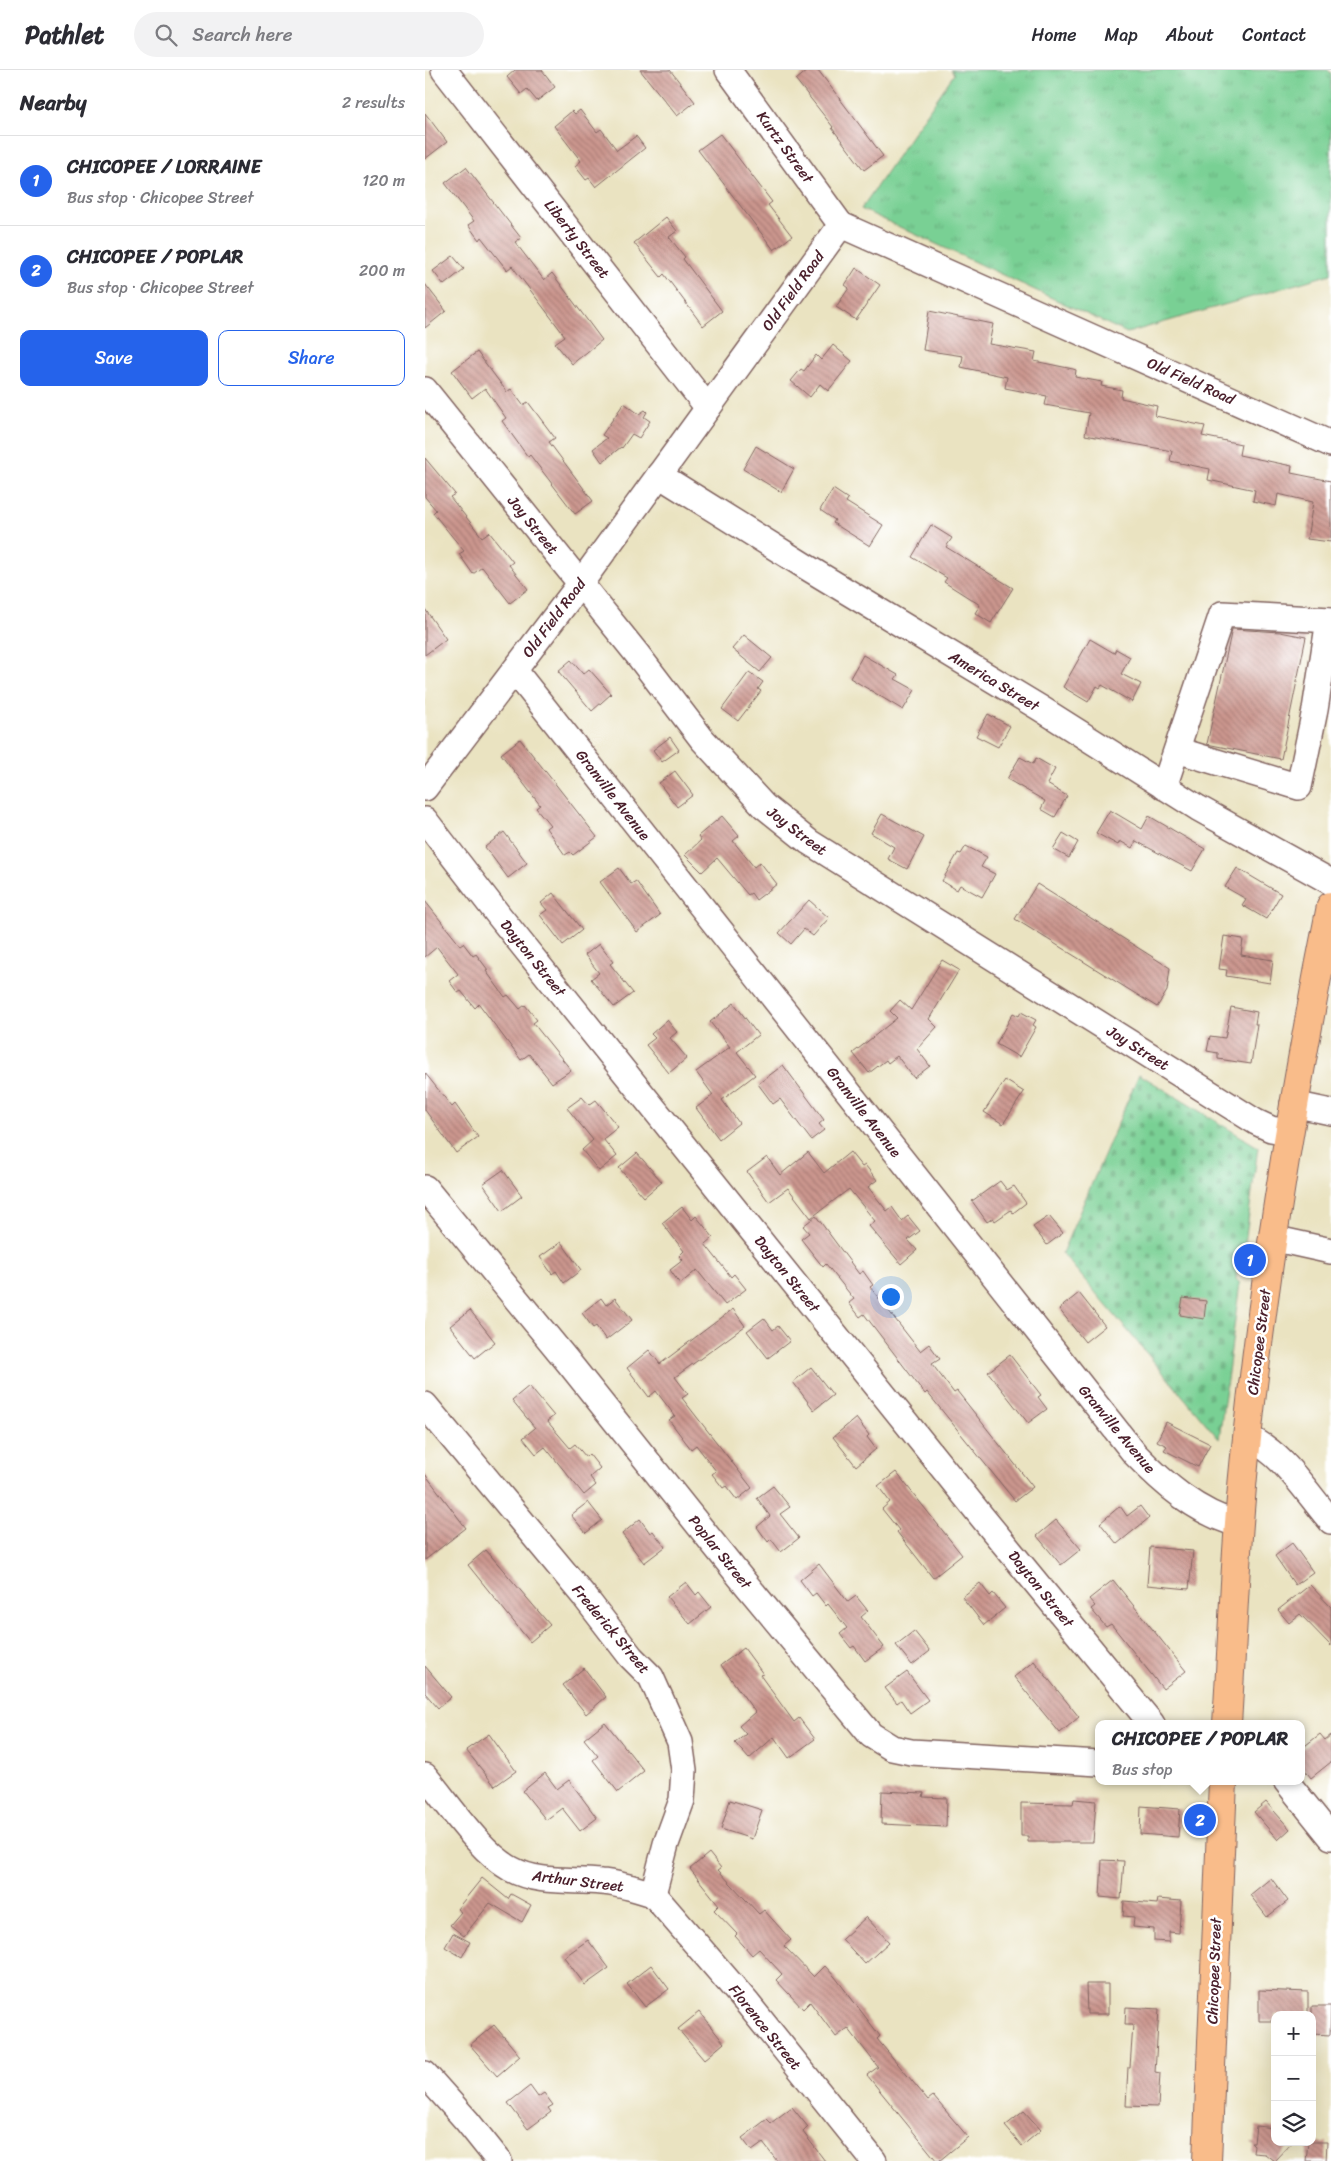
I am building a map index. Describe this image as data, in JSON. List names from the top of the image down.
{
  "streets": {
    "main road": ["Chicopee Street"],
    "street": [
      "Kurtz Street",
      "Liberty Street",
      "Old Field Road",
      "Joy Street",
      "America Street",
      "Granville Avenue",
      "Dayton Street",
      "Poplar Street",
      "Frederick Street",
      "Arthur Street",
      "Florence Street"
    ]
  },
  "crossings": [
    ["Kurtz Street", "Old Field Road"],
    ["Liberty Street", "Old Field Road"],
    ["Old Field Road", "Joy Street"],
    ["Old Field Road", "America Street"],
    ["Old Field Road", "Granville Avenue"],
    ["Joy Street", "Chicopee Street"],
    ["Granville Avenue", "Chicopee Street"],
    ["Frederick Street", "Arthur Street"],
    ["Frederick Street", "Florence Street"],
    ["Arthur Street", "Florence Street"]
  ],
  "page": {
    "header": "Pathlet",
    "search": "Search here",
    "nav": [
      "Home",
      "Map",
      "About",
      "Contact"
    ],
    "heading": ["Nearby", "2 results"],
    "list": [
      {
        "mark": "1",
        "name": "CHICOPEE / LORRAINE",
        "note": "Bus stop · Chicopee Street",
        "value": "120 m"
      },
      {
        "mark": "2",
        "name": "CHICOPEE / POPLAR",
        "note": "Bus stop · Chicopee Street",
        "value": "200 m"
      }
    ],
    "buttons": ["Save", "Share"],
    "pins": ["1", "2"],
    "popup": ["CHICOPEE / POPLAR", "Bus stop"],
    "map_buttons": ["+", "−"]
  }
}
